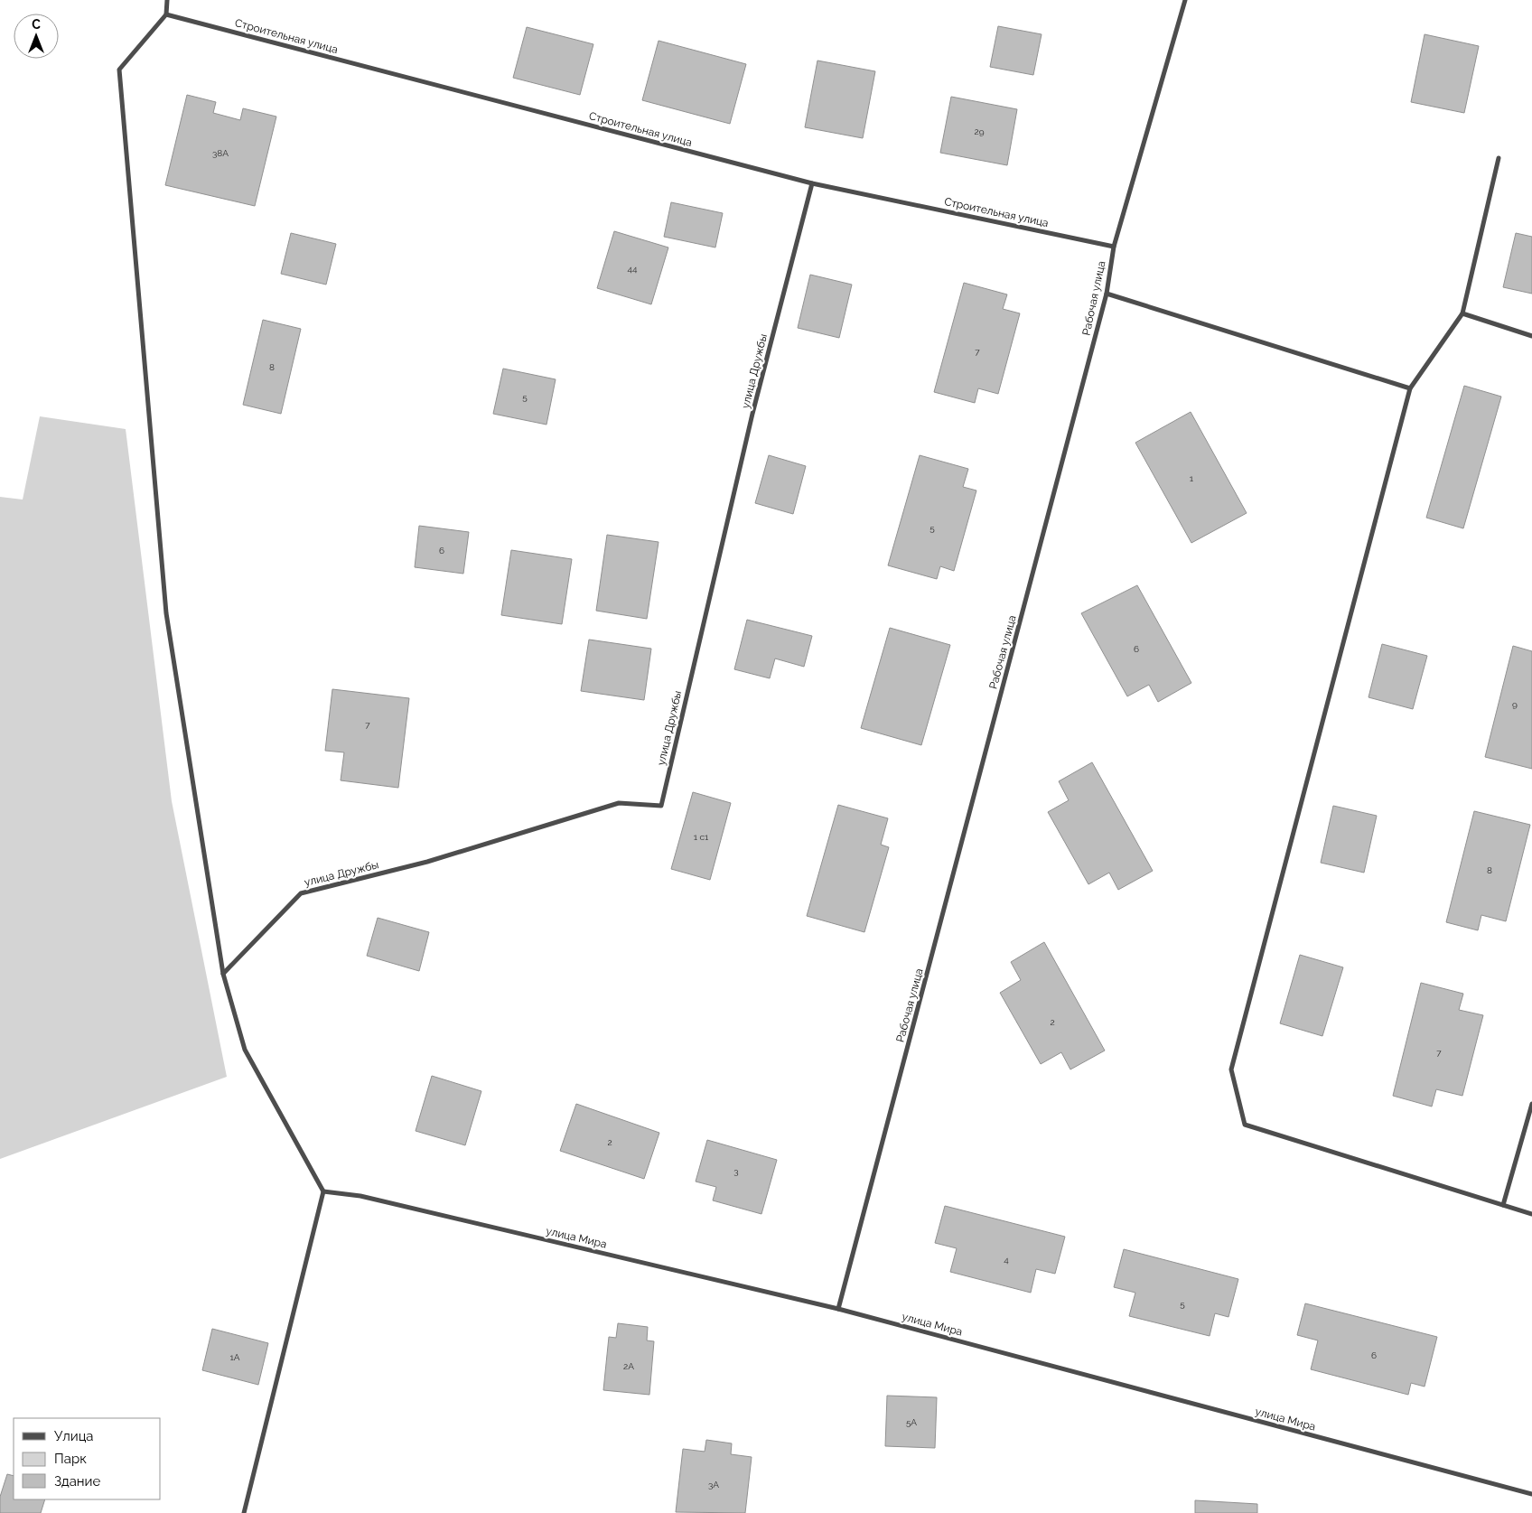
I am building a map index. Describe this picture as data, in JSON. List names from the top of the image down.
{
  "streets": {
    "street": [
      "Строительная улица",
      "Рабочая улица",
      "улица Дружбы",
      "улица Мира"
    ]
  },
  "crossings": [
    ["Строительная улица", "Рабочая улица"],
    ["Строительная улица", "улица Дружбы"],
    ["Рабочая улица", "улица Мира"]
  ],
  "house_numbers": [
    "29",
    "38А",
    "44",
    "7",
    "8",
    "5",
    "1",
    "5",
    "6",
    "6",
    "9",
    "7",
    "1 с1",
    "8",
    "2",
    "7",
    "2",
    "3",
    "4",
    "5",
    "6",
    "1А",
    "2А",
    "5А",
    "3А"
  ],
  "legend": ["Улица", "Парк", "Здание"],
  "north": "top"
}
